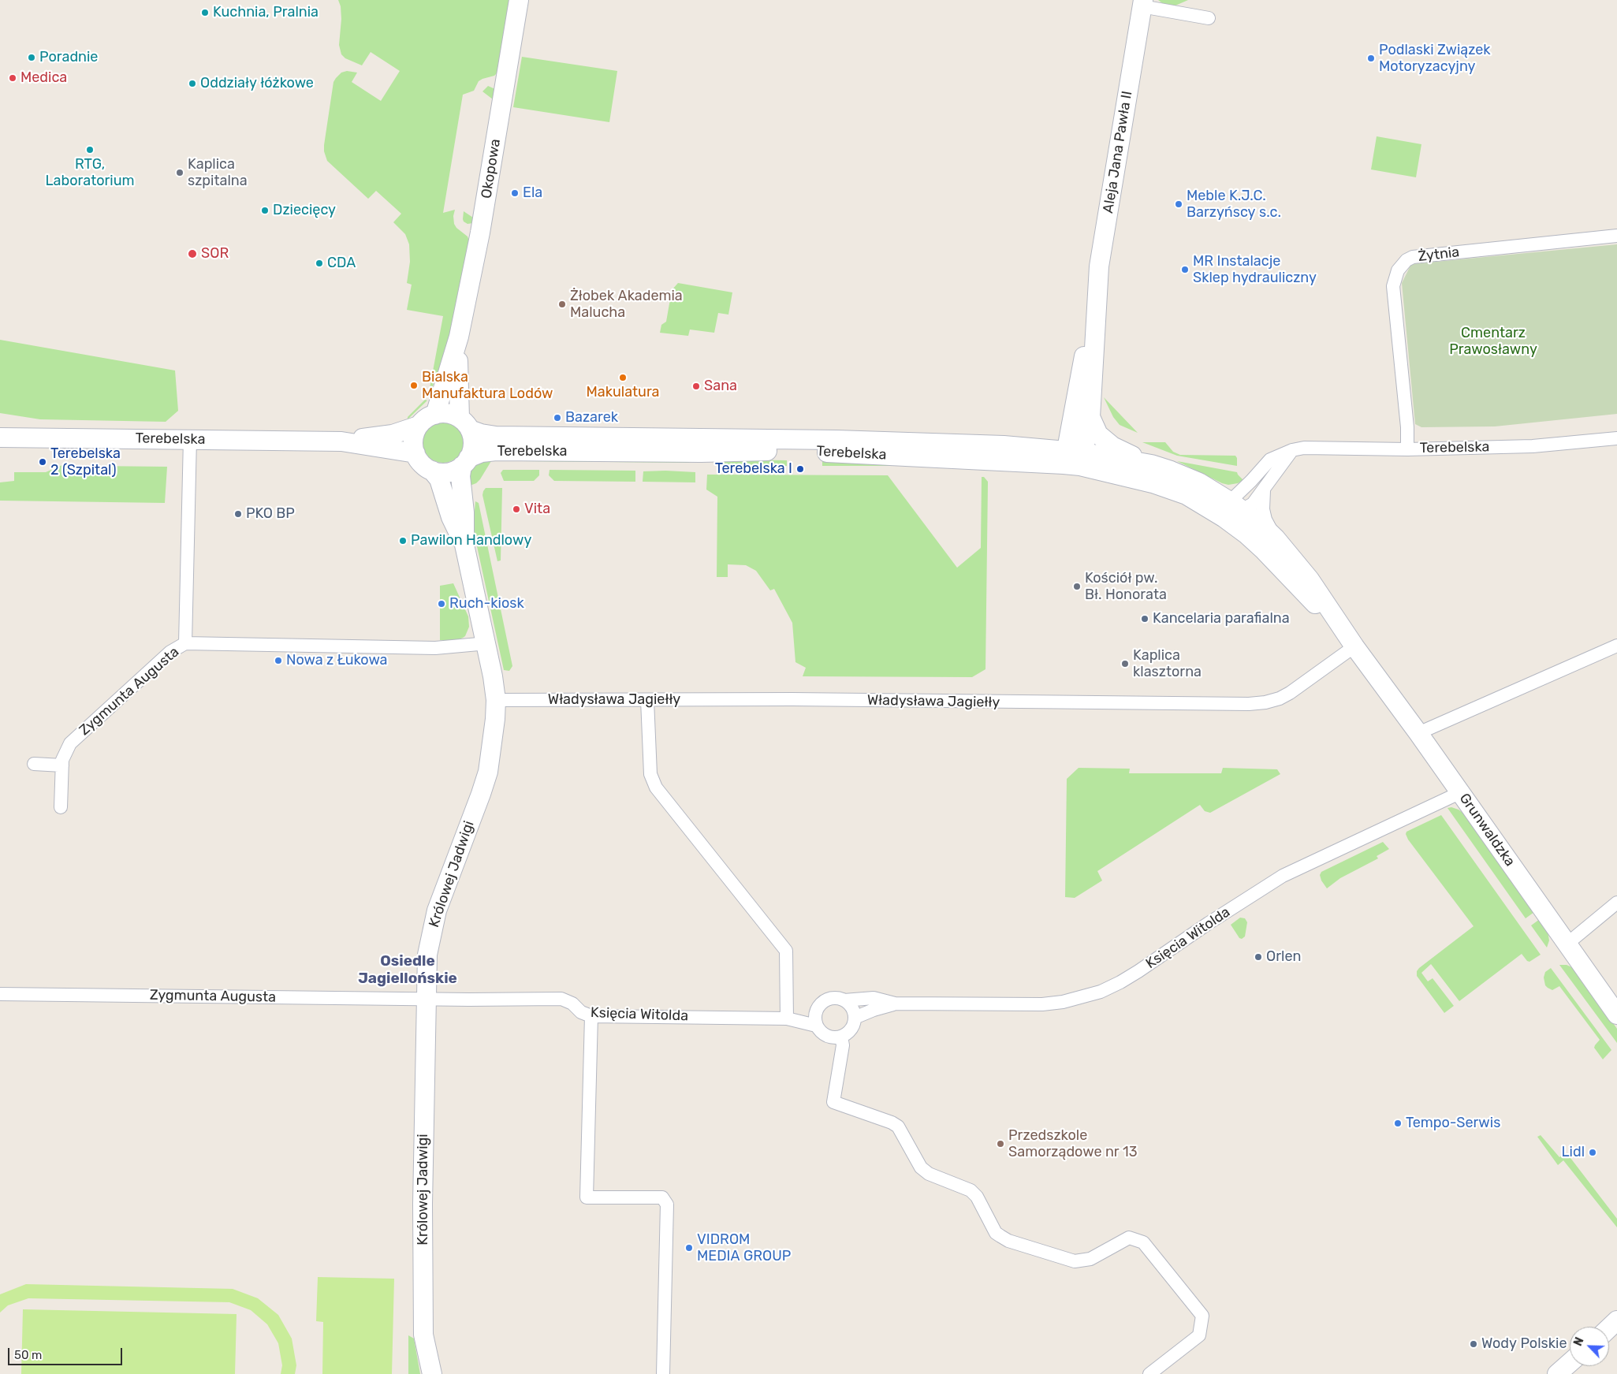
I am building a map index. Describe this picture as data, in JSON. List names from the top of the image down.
{
  "streets": {
    "street": [
      "Aleja Jana Pawła II",
      "Okopowa",
      "Żytnia",
      "Terebelska",
      "Zygmunta Augusta",
      "Władysława Jagiełły",
      "Grunwaldzka",
      "Królowej Jadwigi",
      "Księcia Witolda"
    ]
  },
  "crossings": [
    ["Aleja Jana Pawła II", "Terebelska"],
    ["Okopowa", "Terebelska"],
    ["Okopowa", "Królowej Jadwigi"],
    ["Żytnia", "Terebelska"],
    ["Terebelska", "Władysława Jagiełły"],
    ["Terebelska", "Grunwaldzka"],
    ["Terebelska", "Królowej Jadwigi"],
    ["Zygmunta Augusta", "Królowej Jadwigi"],
    ["Zygmunta Augusta", "Księcia Witolda"],
    ["Władysława Jagiełły", "Grunwaldzka"],
    ["Władysława Jagiełły", "Królowej Jadwigi"],
    ["Grunwaldzka", "Księcia Witolda"],
    ["Królowej Jadwigi", "Księcia Witolda"]
  ],
  "districts": ["Osiedle Jagiellońskie"],
  "parks": ["Cmentarz Prawosławny"],
  "places": [
    "Kuchnia, Pralnia",
    "Poradnie",
    "Podlaski Związek Motoryzacyjny",
    "Medica",
    "Oddziały łóżkowe",
    "RTG, Laboratorium",
    "Kaplica szpitalna",
    "Ela",
    "Meble K.J.C. Barzyńscy s.c.",
    "Dziecięcy",
    "SOR",
    "CDA",
    "MR Instalacje Sklep hydrauliczny",
    "Żłobek Akademia Malucha",
    "Makulatura",
    "Bialska Manufaktura Lodów",
    "Sana",
    "Bazarek",
    "Terebelska 2 (Szpital)",
    "Terebelska I",
    "Vita",
    "PKO BP",
    "Pawilon Handlowy",
    "Kościół pw. Bł. Honorata",
    "Ruch-kiosk",
    "Kancelaria parafialna",
    "Nowa z Łukowa",
    "Kaplica klasztorna",
    "Orlen",
    "Tempo-Serwis",
    "Przedszkole Samorządowe nr 13",
    "Lidl",
    "VIDROM MEDIA GROUP",
    "Wody Polskie"
  ],
  "scale_bar": "50 m",
  "north": "top left"
}
